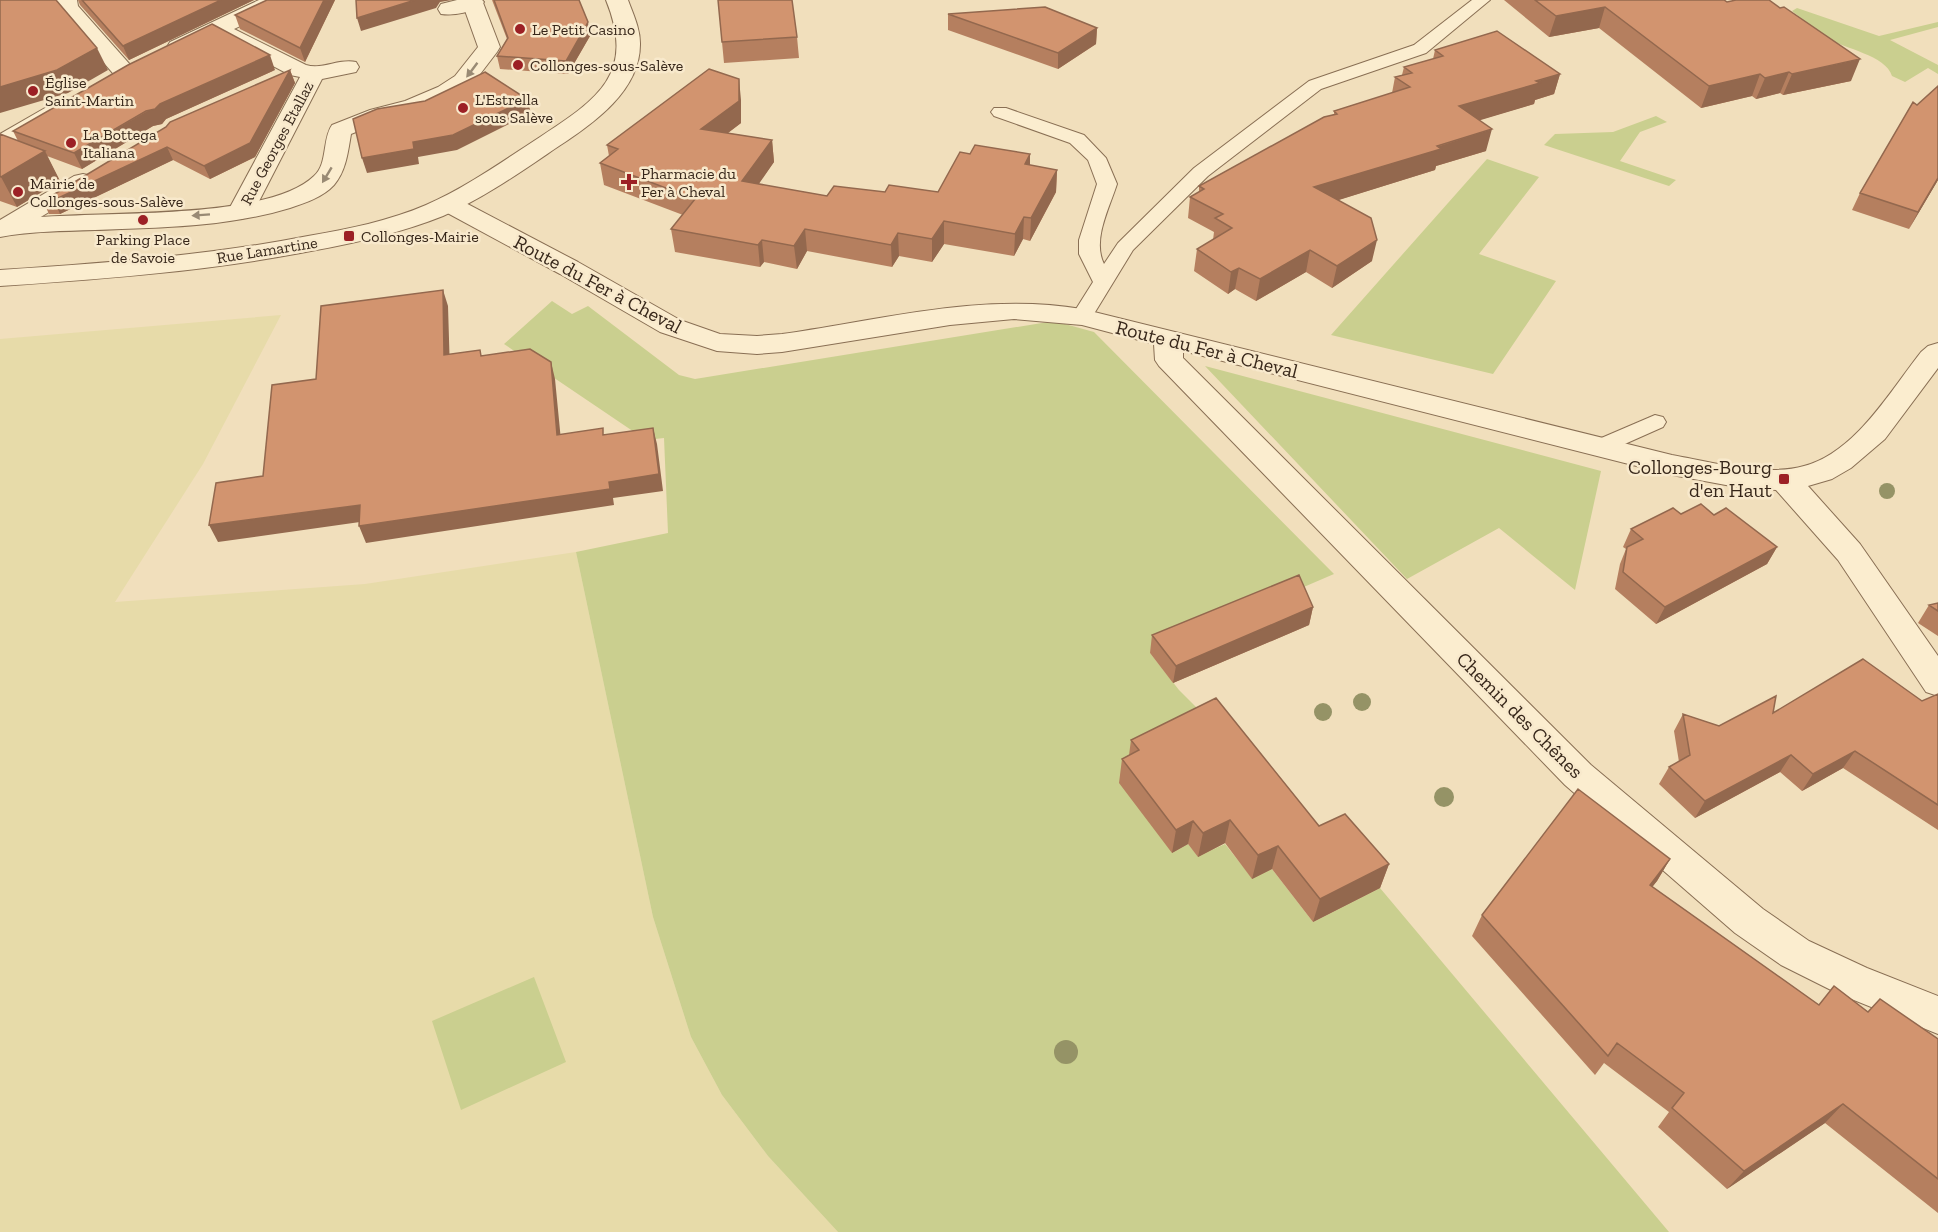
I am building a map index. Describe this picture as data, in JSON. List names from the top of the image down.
{
  "streets": {
    "street": [
      "Rue Georges Etallaz",
      "Rue Lamartine",
      "Route du Fer à Cheval",
      "Chemin des Chênes"
    ]
  },
  "crossings": [
    ["Rue Lamartine", "Route du Fer à Cheval"],
    ["Route du Fer à Cheval", "Chemin des Chênes"]
  ],
  "places": {
    "other": [
      "Le Petit Casino",
      "Collonges-sous-Salève",
      "Église Saint-Martin",
      "L'Estrella sous Salève",
      "La Bottega Italiana",
      "Mairie de Collonges-sous-Salève",
      "Parking Place de Savoie"
    ],
    "health": ["Pharmacie du Fer à Cheval"],
    "transit": ["Collonges-Mairie", "Collonges-Bourg d'en Haut"]
  }
}
